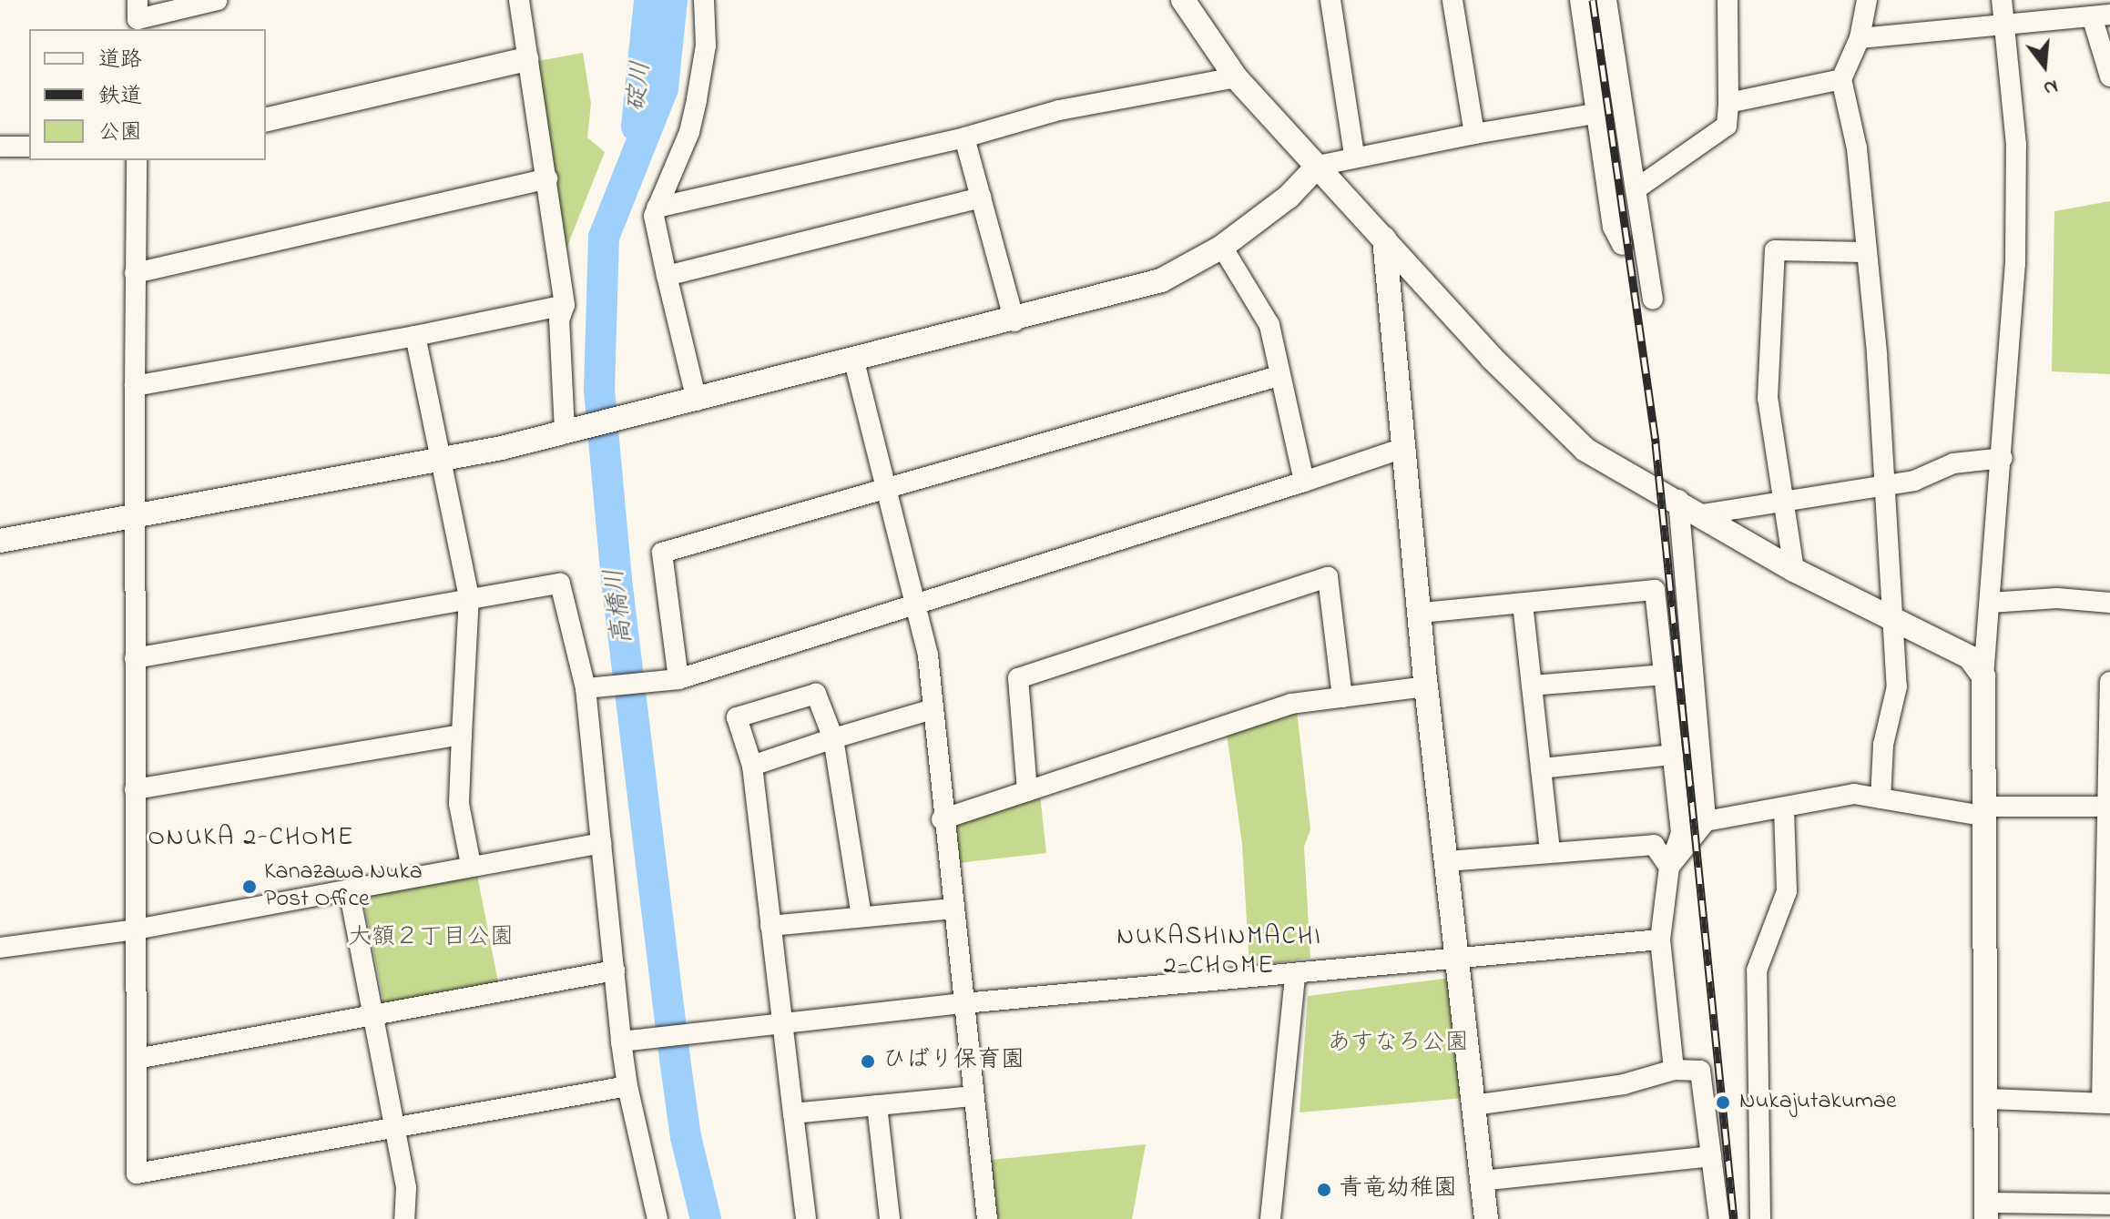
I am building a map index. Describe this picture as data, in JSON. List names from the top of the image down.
{
  "districts": ["ONUKA 2-CHOME", "NUKASHINMACHI 2-CHOME"],
  "water": ["碇川", "高橋川"],
  "parks": ["大額２丁目公園", "あすなろ公園"],
  "places": [
    "Kanazawa Nuka Post Office",
    "ひばり保育園",
    "Nukajutakumae",
    "青竜幼稚園"
  ],
  "legend": ["道路", "鉄道", "公園"],
  "north": "bottom"
}
